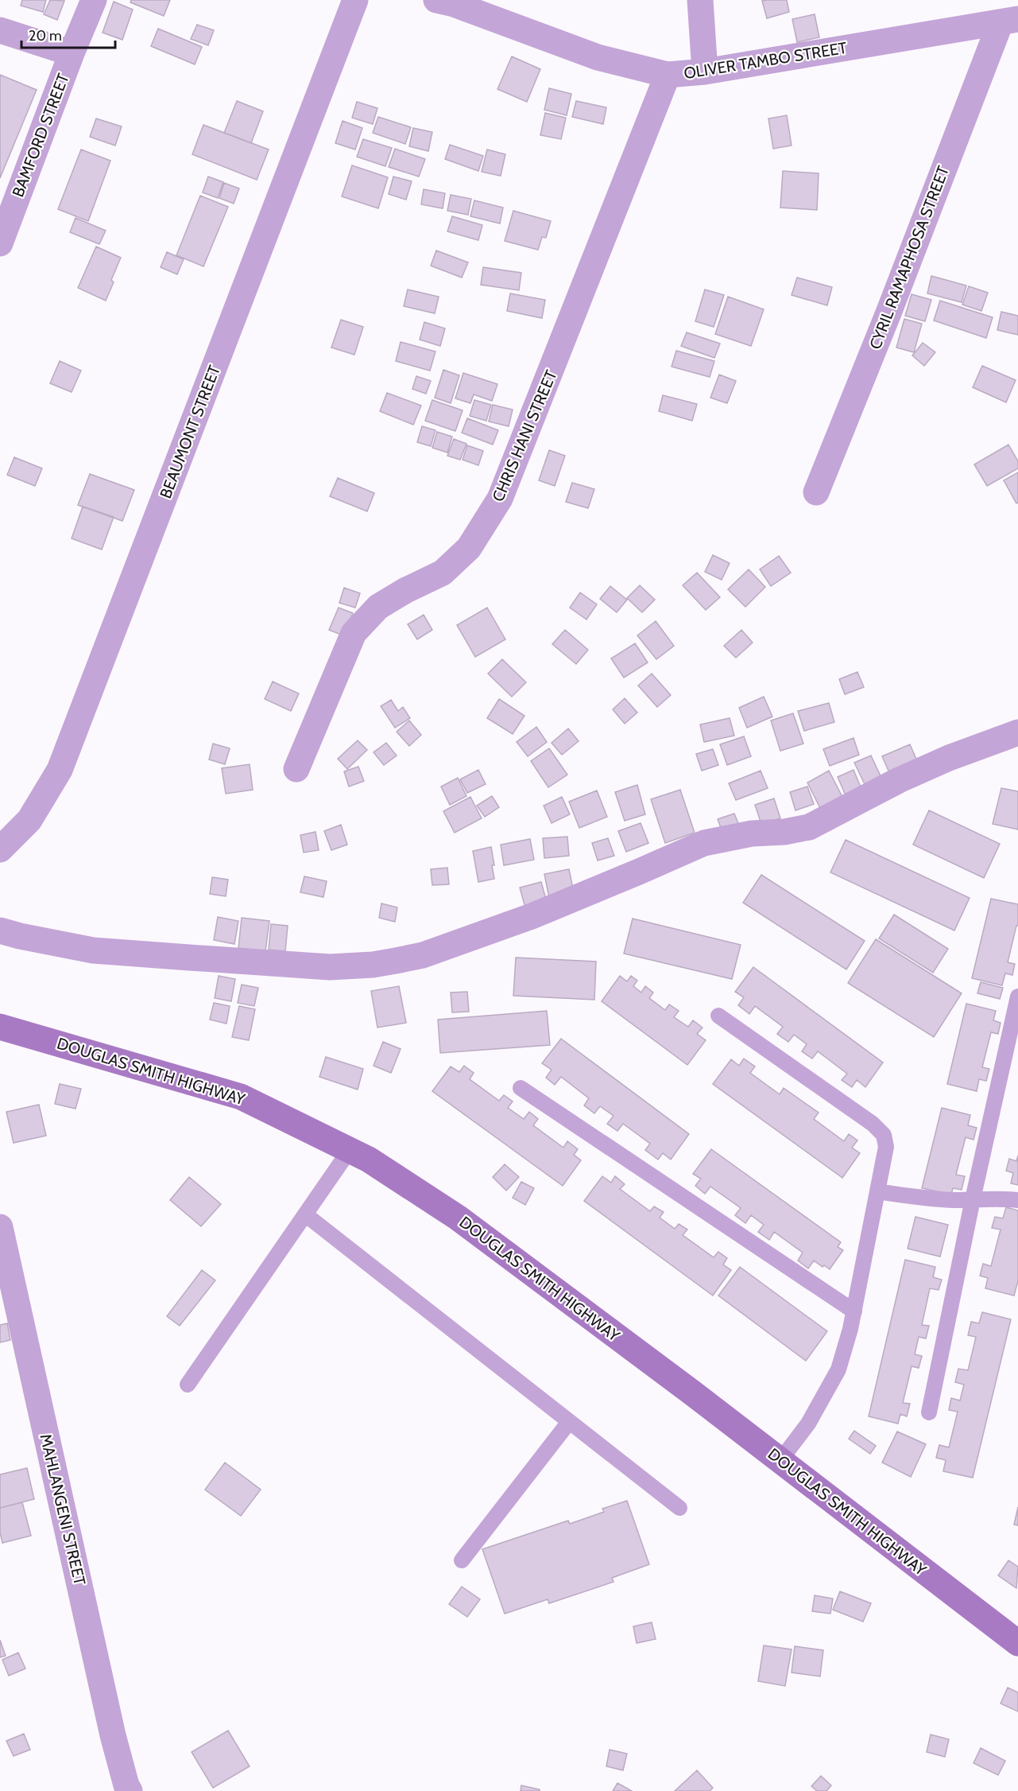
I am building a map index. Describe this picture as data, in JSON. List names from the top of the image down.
{
  "streets": {
    "street": [
      "OLIVER TAMBO STREET",
      "BAMFORD STREET",
      "CYRIL RAMAPHOSA STREET",
      "BEAUMONT STREET",
      "CHRIS HANI STREET",
      "DOUGLAS SMITH HIGHWAY",
      "MAHLANGENI STREET"
    ]
  },
  "crossings": [
    ["OLIVER TAMBO STREET", "CYRIL RAMAPHOSA STREET"],
    ["OLIVER TAMBO STREET", "CHRIS HANI STREET"]
  ],
  "scale_bar": "20 m"
}
